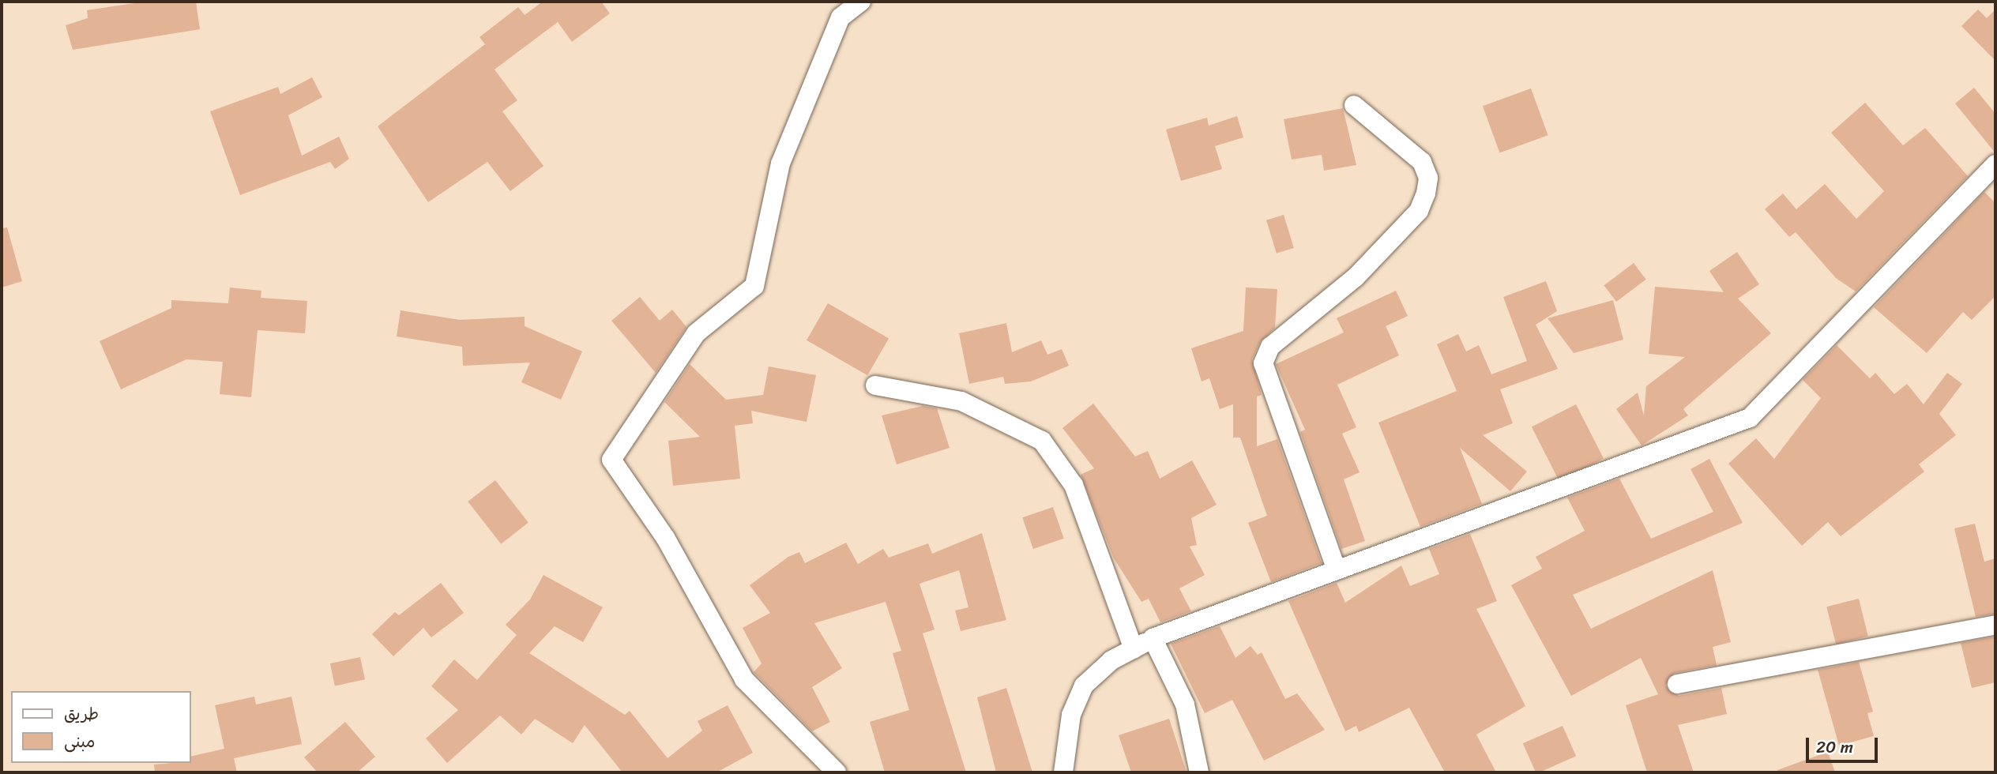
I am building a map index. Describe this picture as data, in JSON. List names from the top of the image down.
{
  "legend": ["طريق", "مبنى"],
  "scale_bar": "20 m"
}
